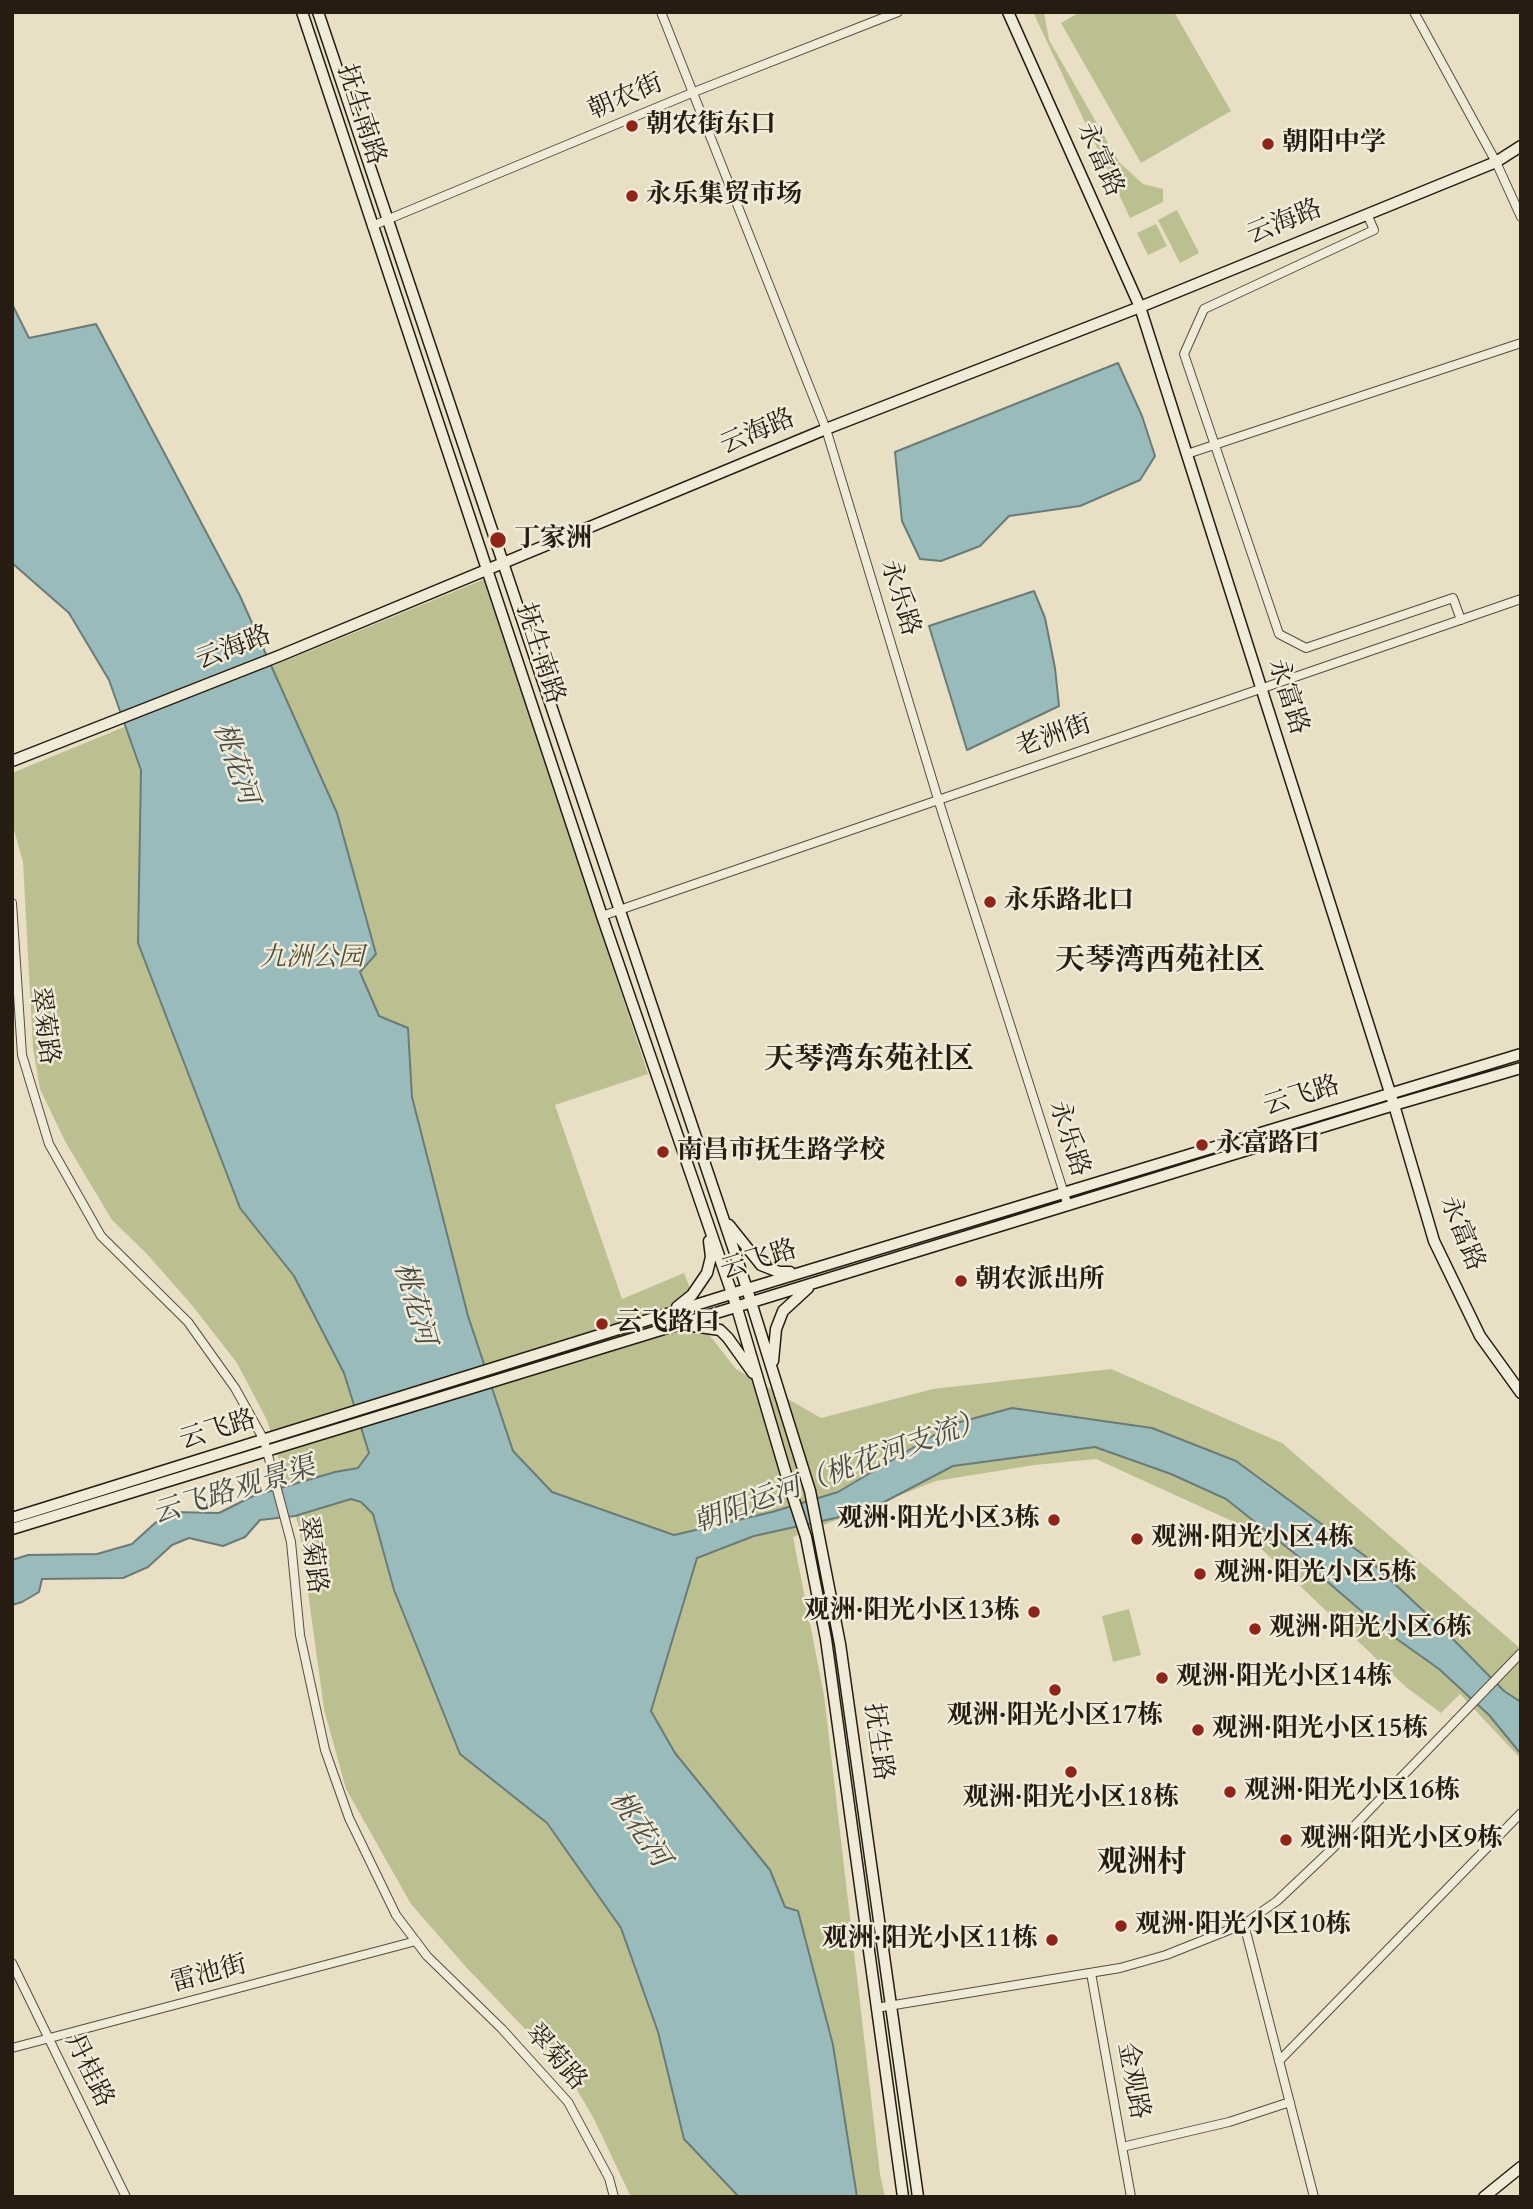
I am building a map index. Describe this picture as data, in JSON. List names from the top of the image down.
{
  "streets": {
    "main road": [
      "抚生南路",
      "永富路",
      "云海路",
      "云飞路",
      "抚生路"
    ],
    "street": [
      "朝农街",
      "永乐路",
      "老洲街",
      "翠菊路",
      "雷池街",
      "丹桂路",
      "金观路"
    ]
  },
  "crossings": [
    ["朝农街", "抚生南路"],
    ["朝农街", "永乐路"],
    ["抚生南路", "云海路"],
    ["抚生南路", "老洲街"],
    ["抚生南路", "云飞路"],
    ["抚生南路", "抚生路"],
    ["永富路", "云海路"],
    ["永富路", "老洲街"],
    ["永富路", "云飞路"],
    ["云海路", "永乐路"],
    ["永乐路", "老洲街"],
    ["永乐路", "云飞路"],
    ["翠菊路", "云飞路"],
    ["翠菊路", "雷池街"],
    ["云飞路", "抚生路"],
    ["雷池街", "丹桂路"]
  ],
  "districts": ["天琴湾西苑社区", "天琴湾东苑社区", "观洲村"],
  "water": ["桃花河", "朝阳运河（桃花河支流）", "云飞路观景渠"],
  "parks": ["九洲公园"],
  "places": [
    "朝农街东口",
    "朝阳中学",
    "永乐集贸市场",
    "丁家洲",
    "永乐路北口",
    "永富路口",
    "南昌市抚生路学校",
    "朝农派出所",
    "云飞路口",
    "观洲·阳光小区3栋",
    "观洲·阳光小区4栋",
    "观洲·阳光小区5栋",
    "观洲·阳光小区13栋",
    "观洲·阳光小区6栋",
    "观洲·阳光小区14栋",
    "观洲·阳光小区17栋",
    "观洲·阳光小区15栋",
    "观洲·阳光小区18栋",
    "观洲·阳光小区16栋",
    "观洲·阳光小区9栋",
    "观洲·阳光小区10栋",
    "观洲·阳光小区11栋"
  ]
}
